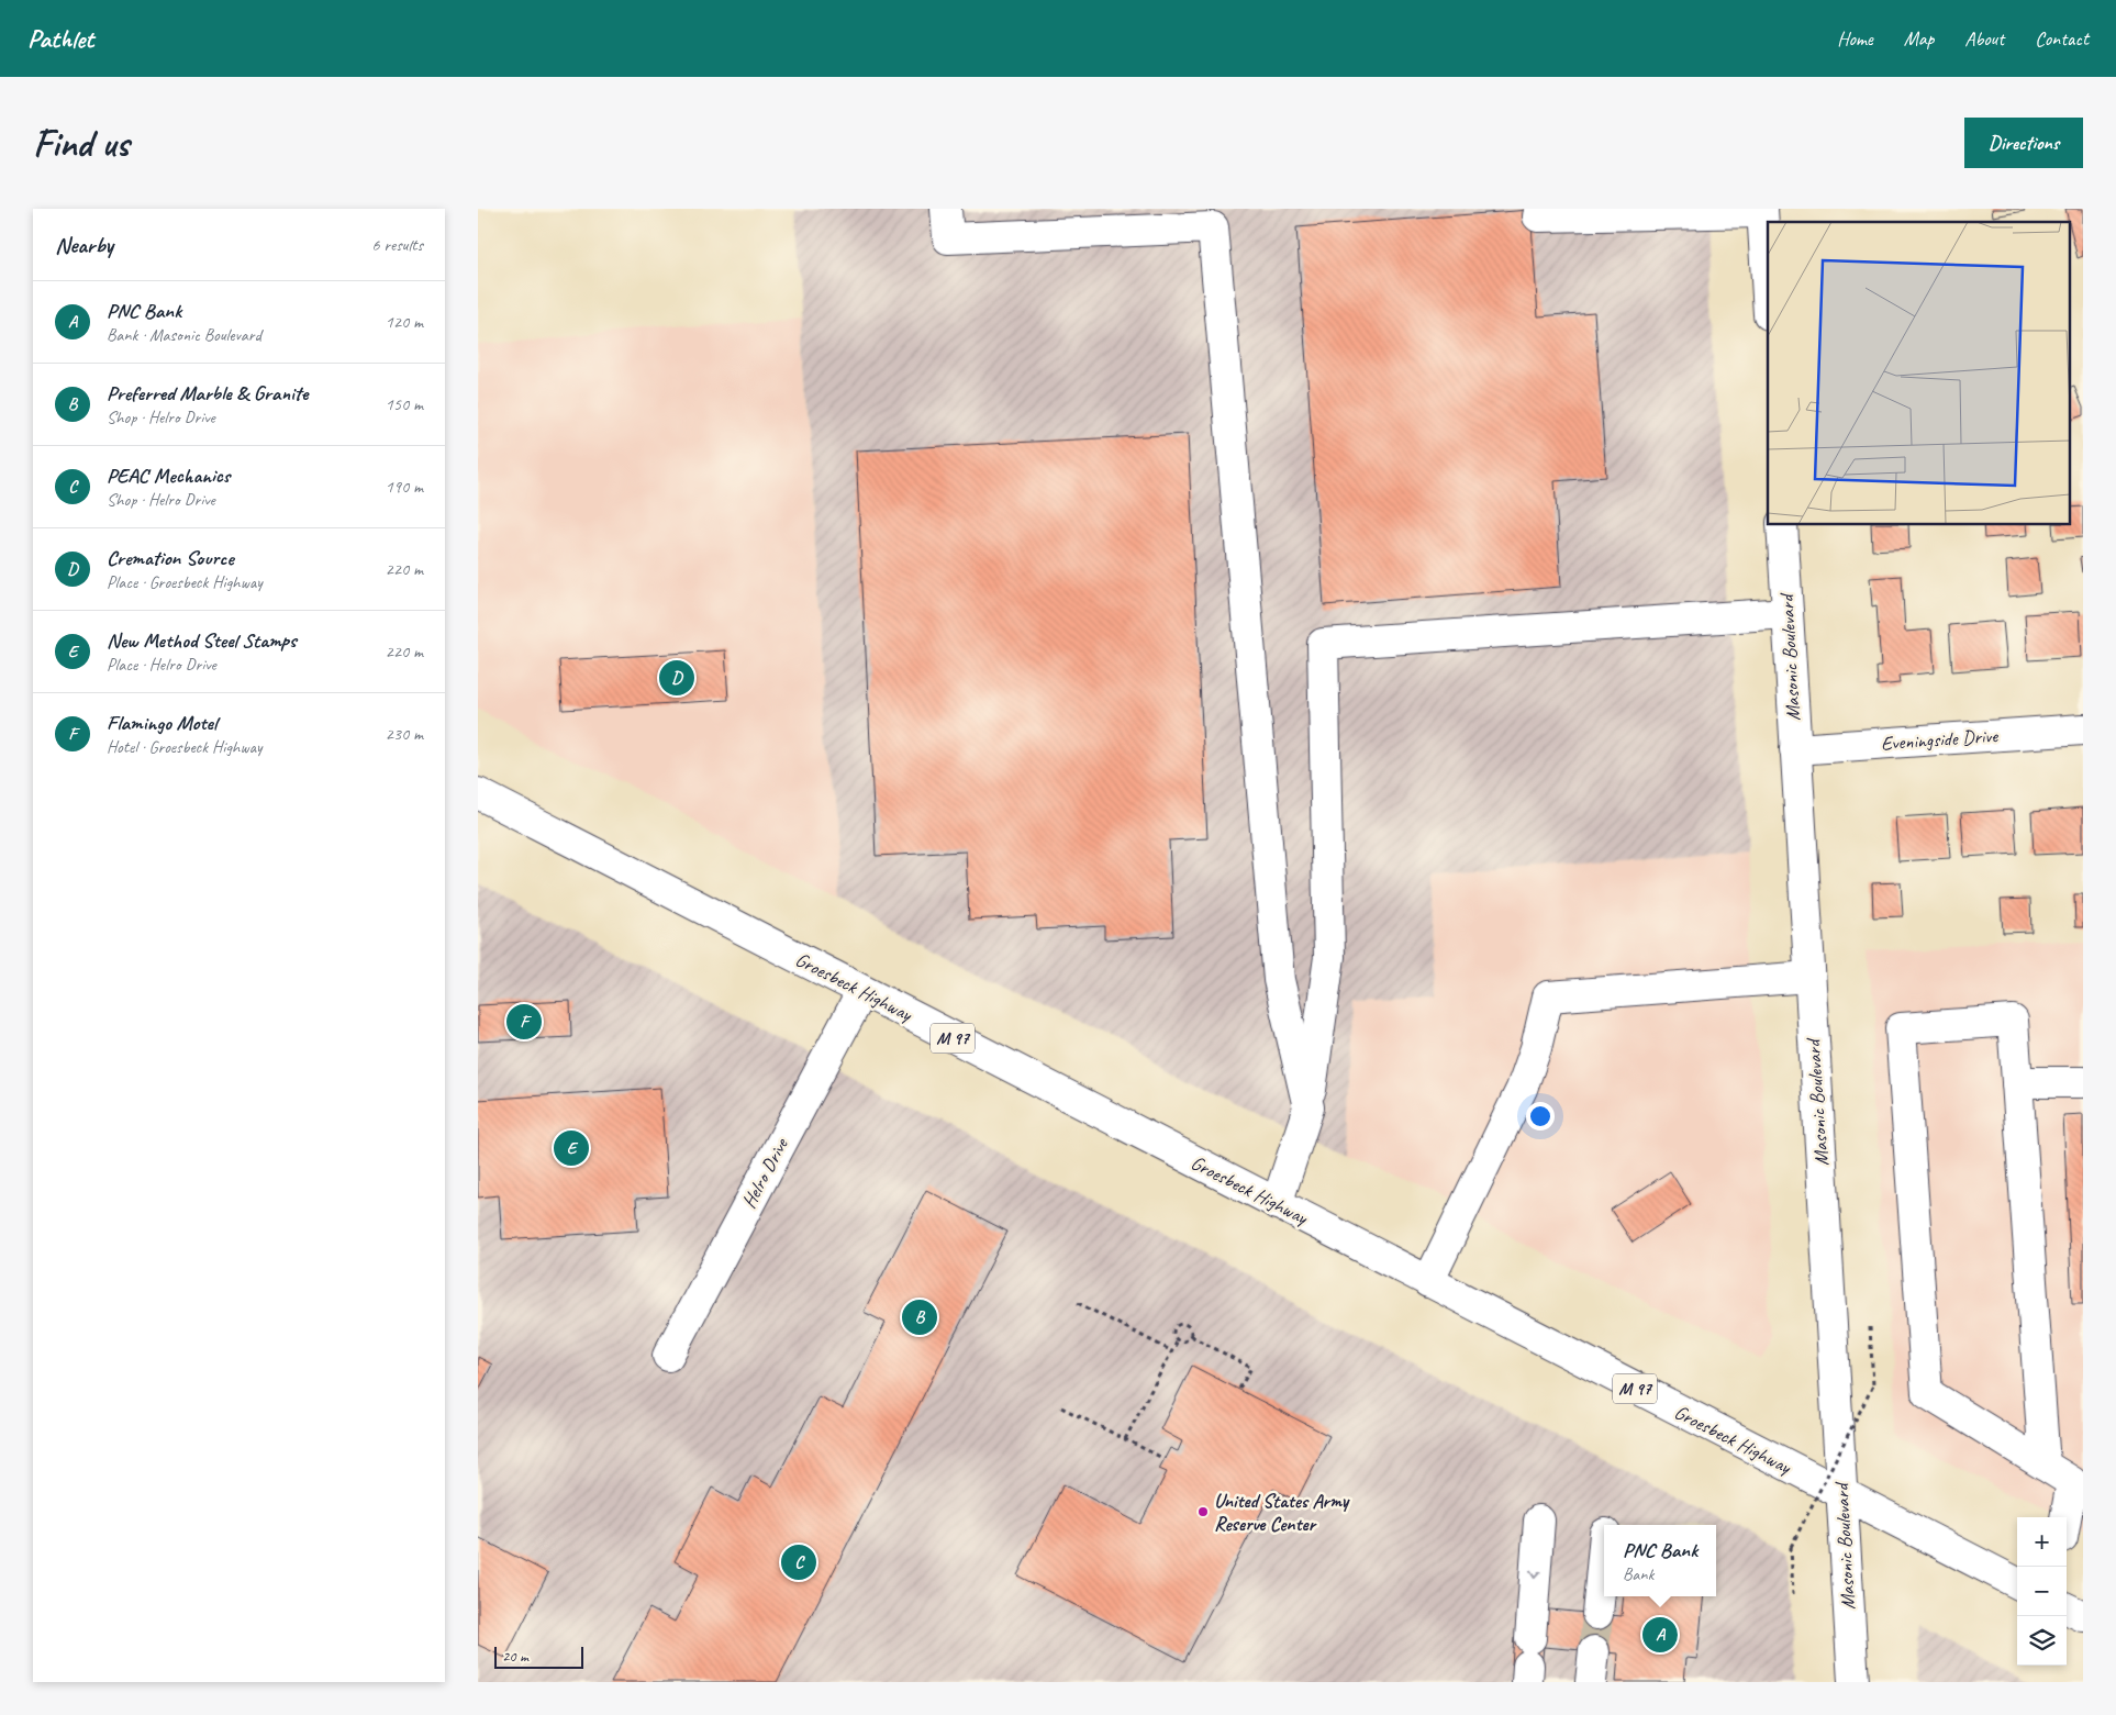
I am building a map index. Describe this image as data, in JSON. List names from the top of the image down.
{
  "streets": {
    "street": [
      "Masonic Boulevard",
      "Eveningside Drive",
      "Groesbeck Highway",
      "M 97",
      "Helro Drive"
    ]
  },
  "crossings": [
    ["Masonic Boulevard", "Eveningside Drive"],
    ["Masonic Boulevard", "Groesbeck Highway"],
    ["Groesbeck Highway", "Helro Drive"]
  ],
  "places": ["United States Army Reserve Center"],
  "scale_bar": "20 m",
  "page": {
    "header": "Pathlet",
    "nav": [
      "Home",
      "Map",
      "About",
      "Contact"
    ],
    "buttons": "Directions",
    "title": "Find us",
    "heading": ["Nearby", "6 results"],
    "list": [
      {
        "mark": "A",
        "name": "PNC Bank",
        "note": "Bank · Masonic Boulevard",
        "value": "120 m"
      },
      {
        "mark": "B",
        "name": "Preferred Marble & Granite",
        "note": "Shop · Helro Drive",
        "value": "150 m"
      },
      {
        "mark": "C",
        "name": "PEAC Mechanics",
        "note": "Shop · Helro Drive",
        "value": "190 m"
      },
      {
        "mark": "D",
        "name": "Cremation Source",
        "note": "Place · Groesbeck Highway",
        "value": "220 m"
      },
      {
        "mark": "E",
        "name": "New Method Steel Stamps",
        "note": "Place · Helro Drive",
        "value": "220 m"
      },
      {
        "mark": "F",
        "name": "Flamingo Motel",
        "note": "Hotel · Groesbeck Highway",
        "value": "230 m"
      }
    ],
    "pins": [
      "D",
      "F",
      "E",
      "B",
      "C",
      "A"
    ],
    "map_buttons": ["+", "−"],
    "popup": ["PNC Bank", "Bank"],
    "scale": "20 m"
  }
}
